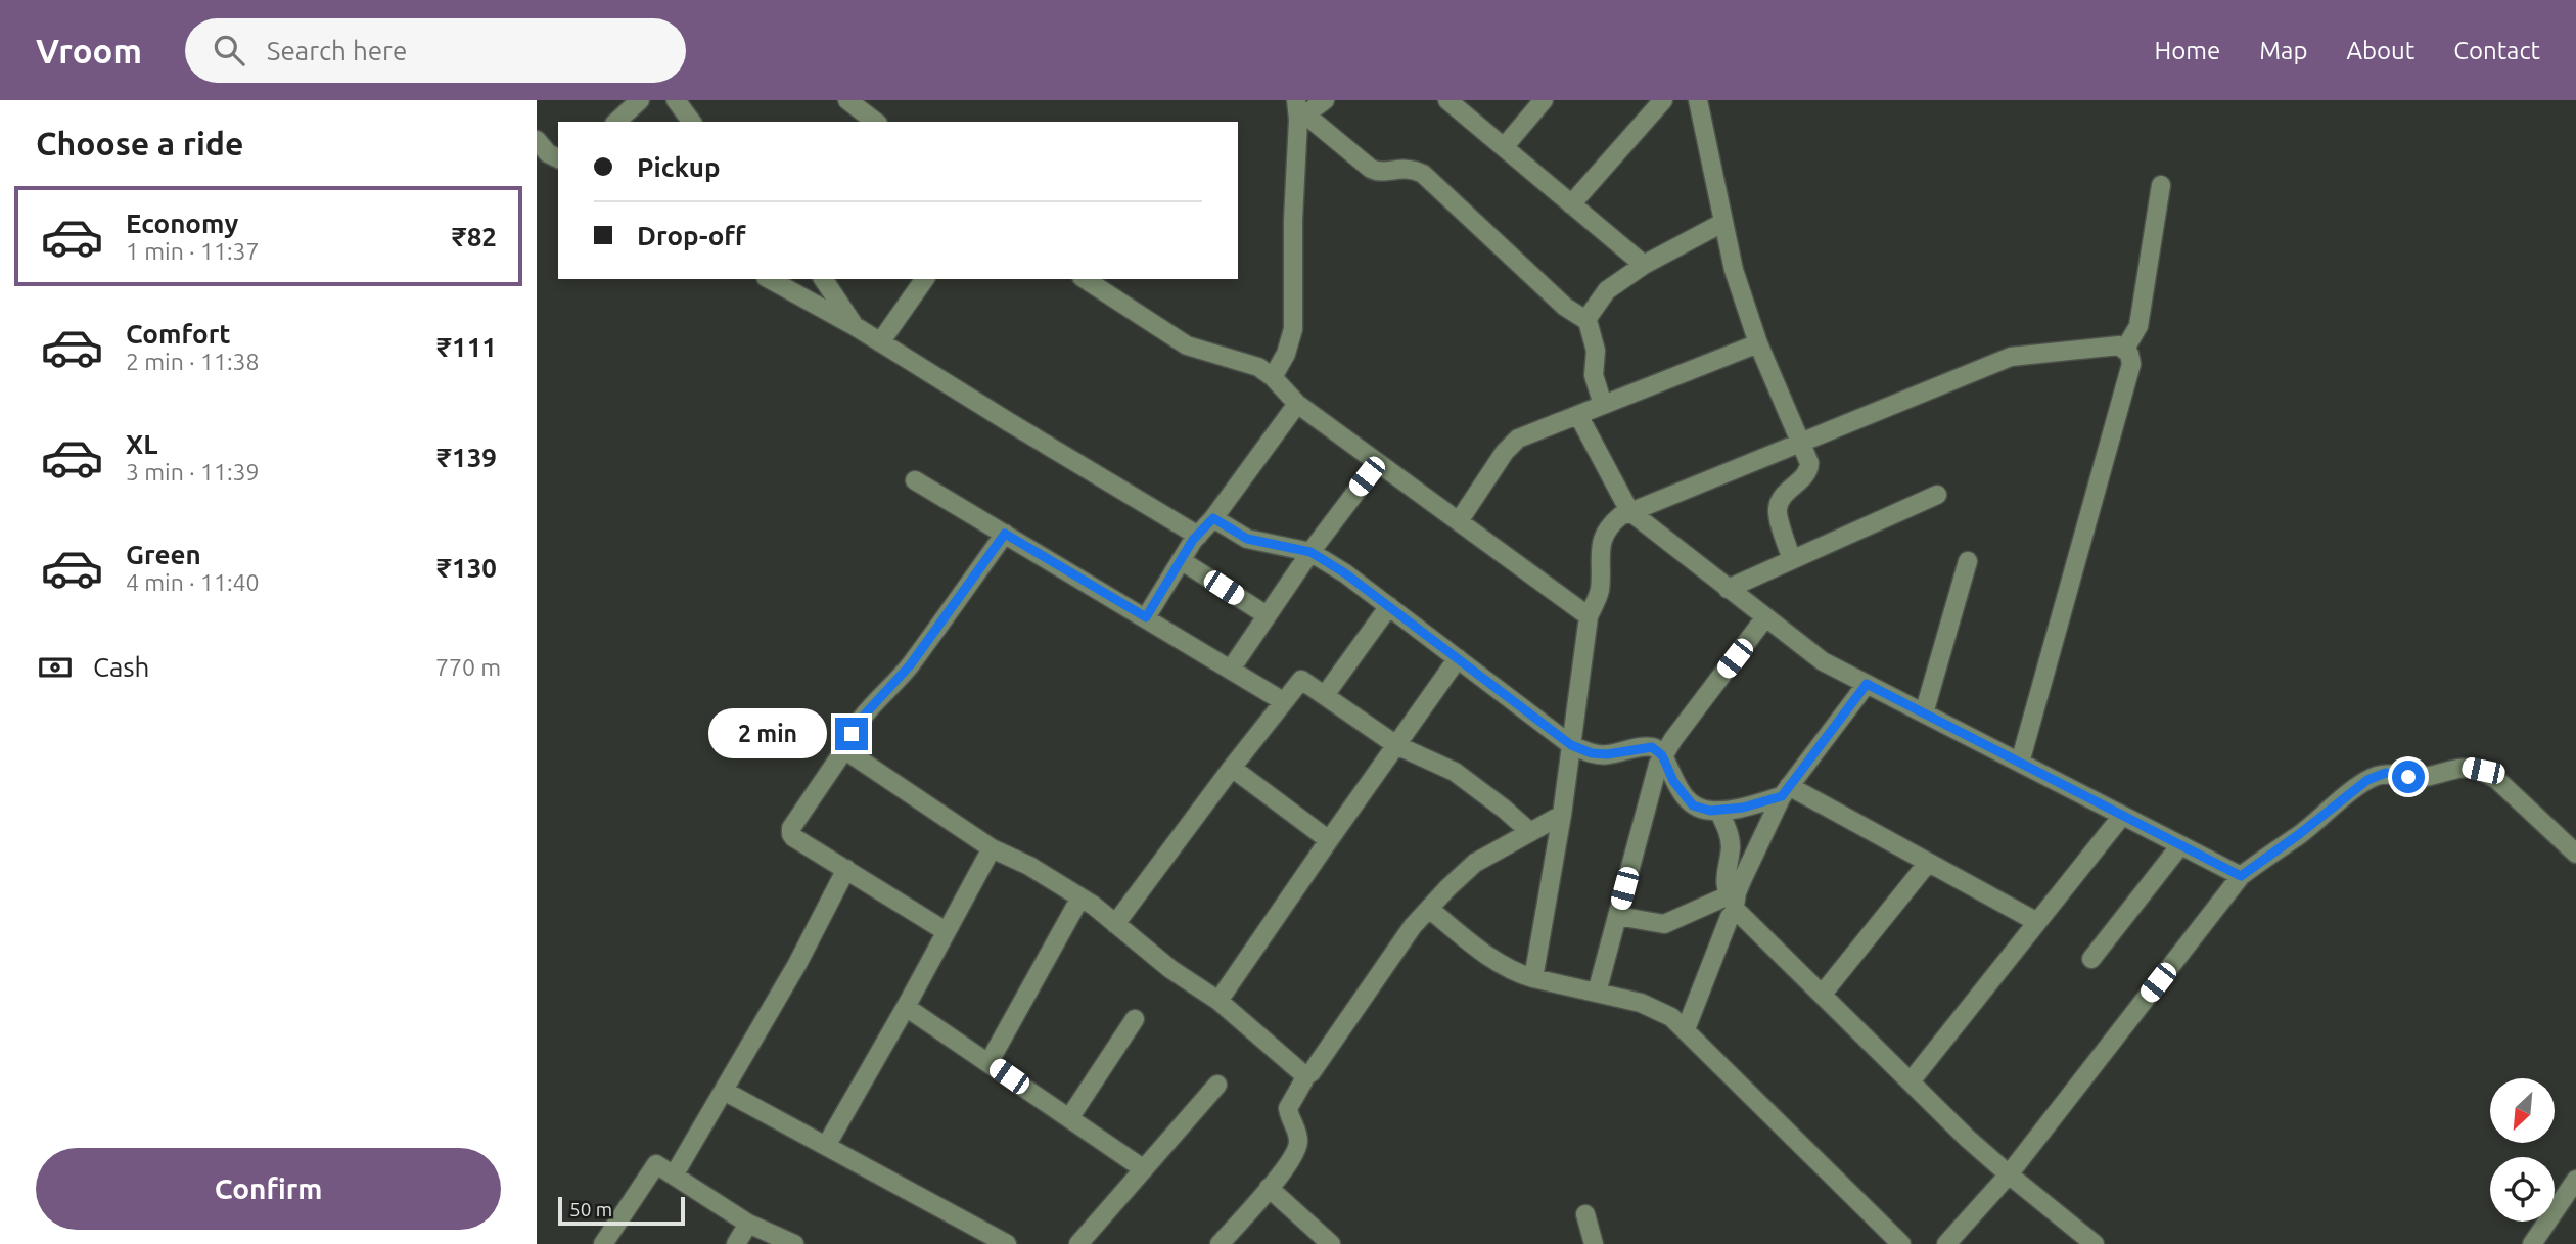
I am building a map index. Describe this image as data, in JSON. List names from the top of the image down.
{
  "scale_bar": "50 m",
  "north": "bottom left",
  "page": {
    "header": "Vroom",
    "search": "Search here",
    "nav": [
      "Home",
      "Map",
      "About",
      "Contact"
    ],
    "heading": "Choose a ride",
    "banner": ["Pickup", "Drop-off"],
    "list": [
      {
        "name": "Economy",
        "note": "1 min · 11:37",
        "value": "₹82"
      },
      {
        "name": "Comfort",
        "note": "2 min · 11:38",
        "value": "₹111"
      },
      {
        "name": "XL",
        "note": "3 min · 11:39",
        "value": "₹139"
      },
      {
        "name": "Green",
        "note": "4 min · 11:40",
        "value": "₹130"
      }
    ],
    "pay": ["Cash", "770 m"],
    "bubble": "2 min",
    "buttons": "Confirm",
    "scale": "50 m"
  }
}
